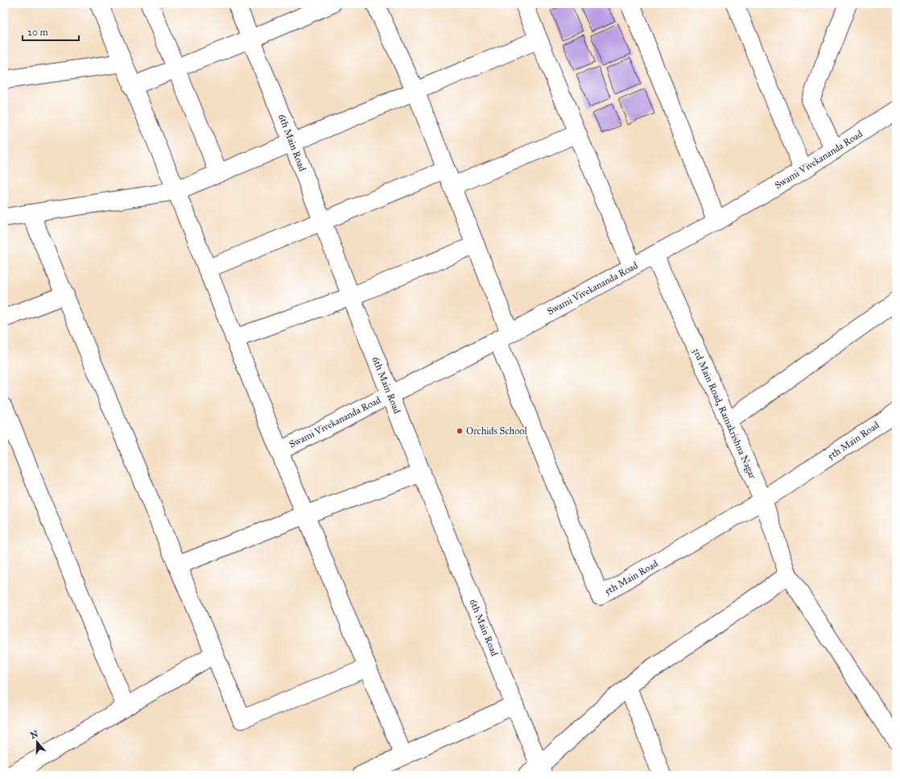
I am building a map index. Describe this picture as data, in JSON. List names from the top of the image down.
{
  "streets": {
    "street": [
      "6th Main Road",
      "Swami Vivekananda Road",
      "3rd Main Road, Ramakrishna Nagar",
      "5th Main Road"
    ]
  },
  "crossings": [
    ["6th Main Road", "Swami Vivekananda Road"],
    ["Swami Vivekananda Road", "3rd Main Road, Ramakrishna Nagar"],
    ["Swami Vivekananda Road", "5th Main Road"],
    ["3rd Main Road, Ramakrishna Nagar", "5th Main Road"]
  ],
  "places": ["Orchids School"],
  "scale_bar": "20 m",
  "north": "top"
}
